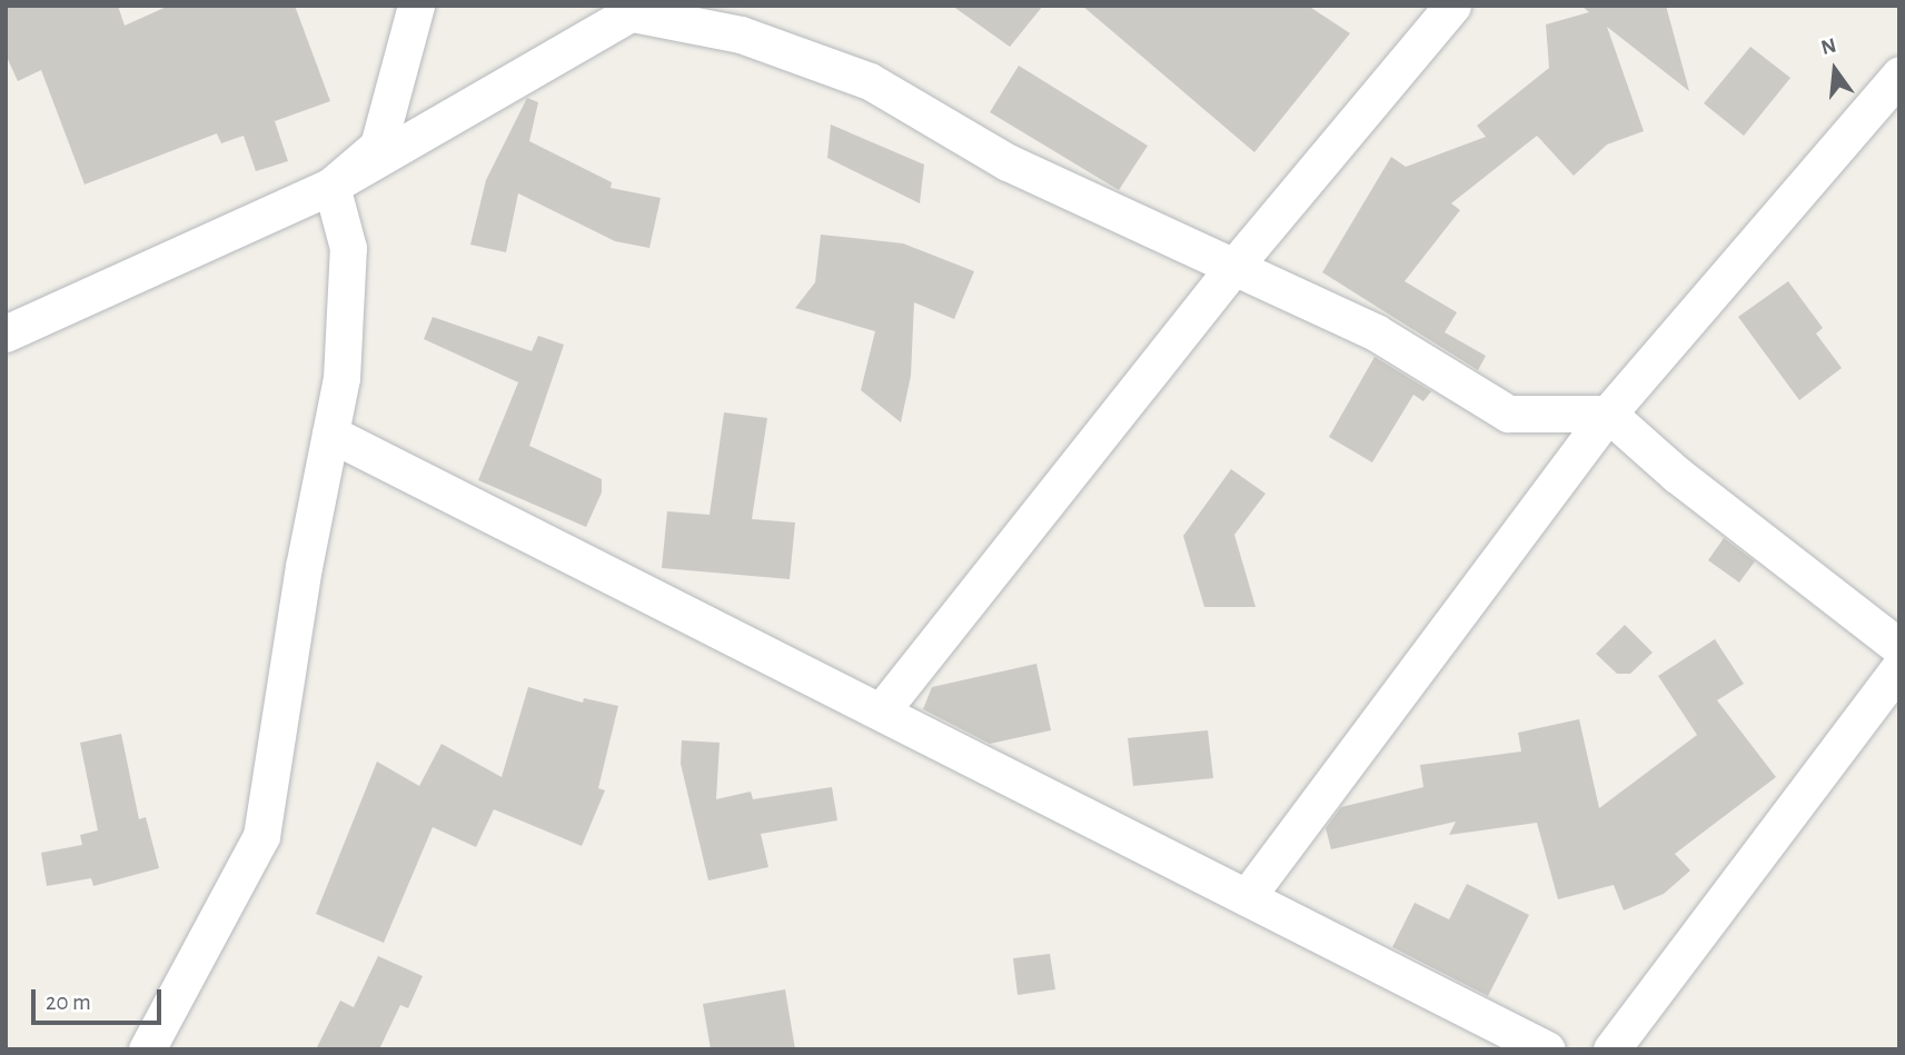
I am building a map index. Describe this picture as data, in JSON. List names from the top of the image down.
{
  "scale_bar": "20 m",
  "north": "top"
}
